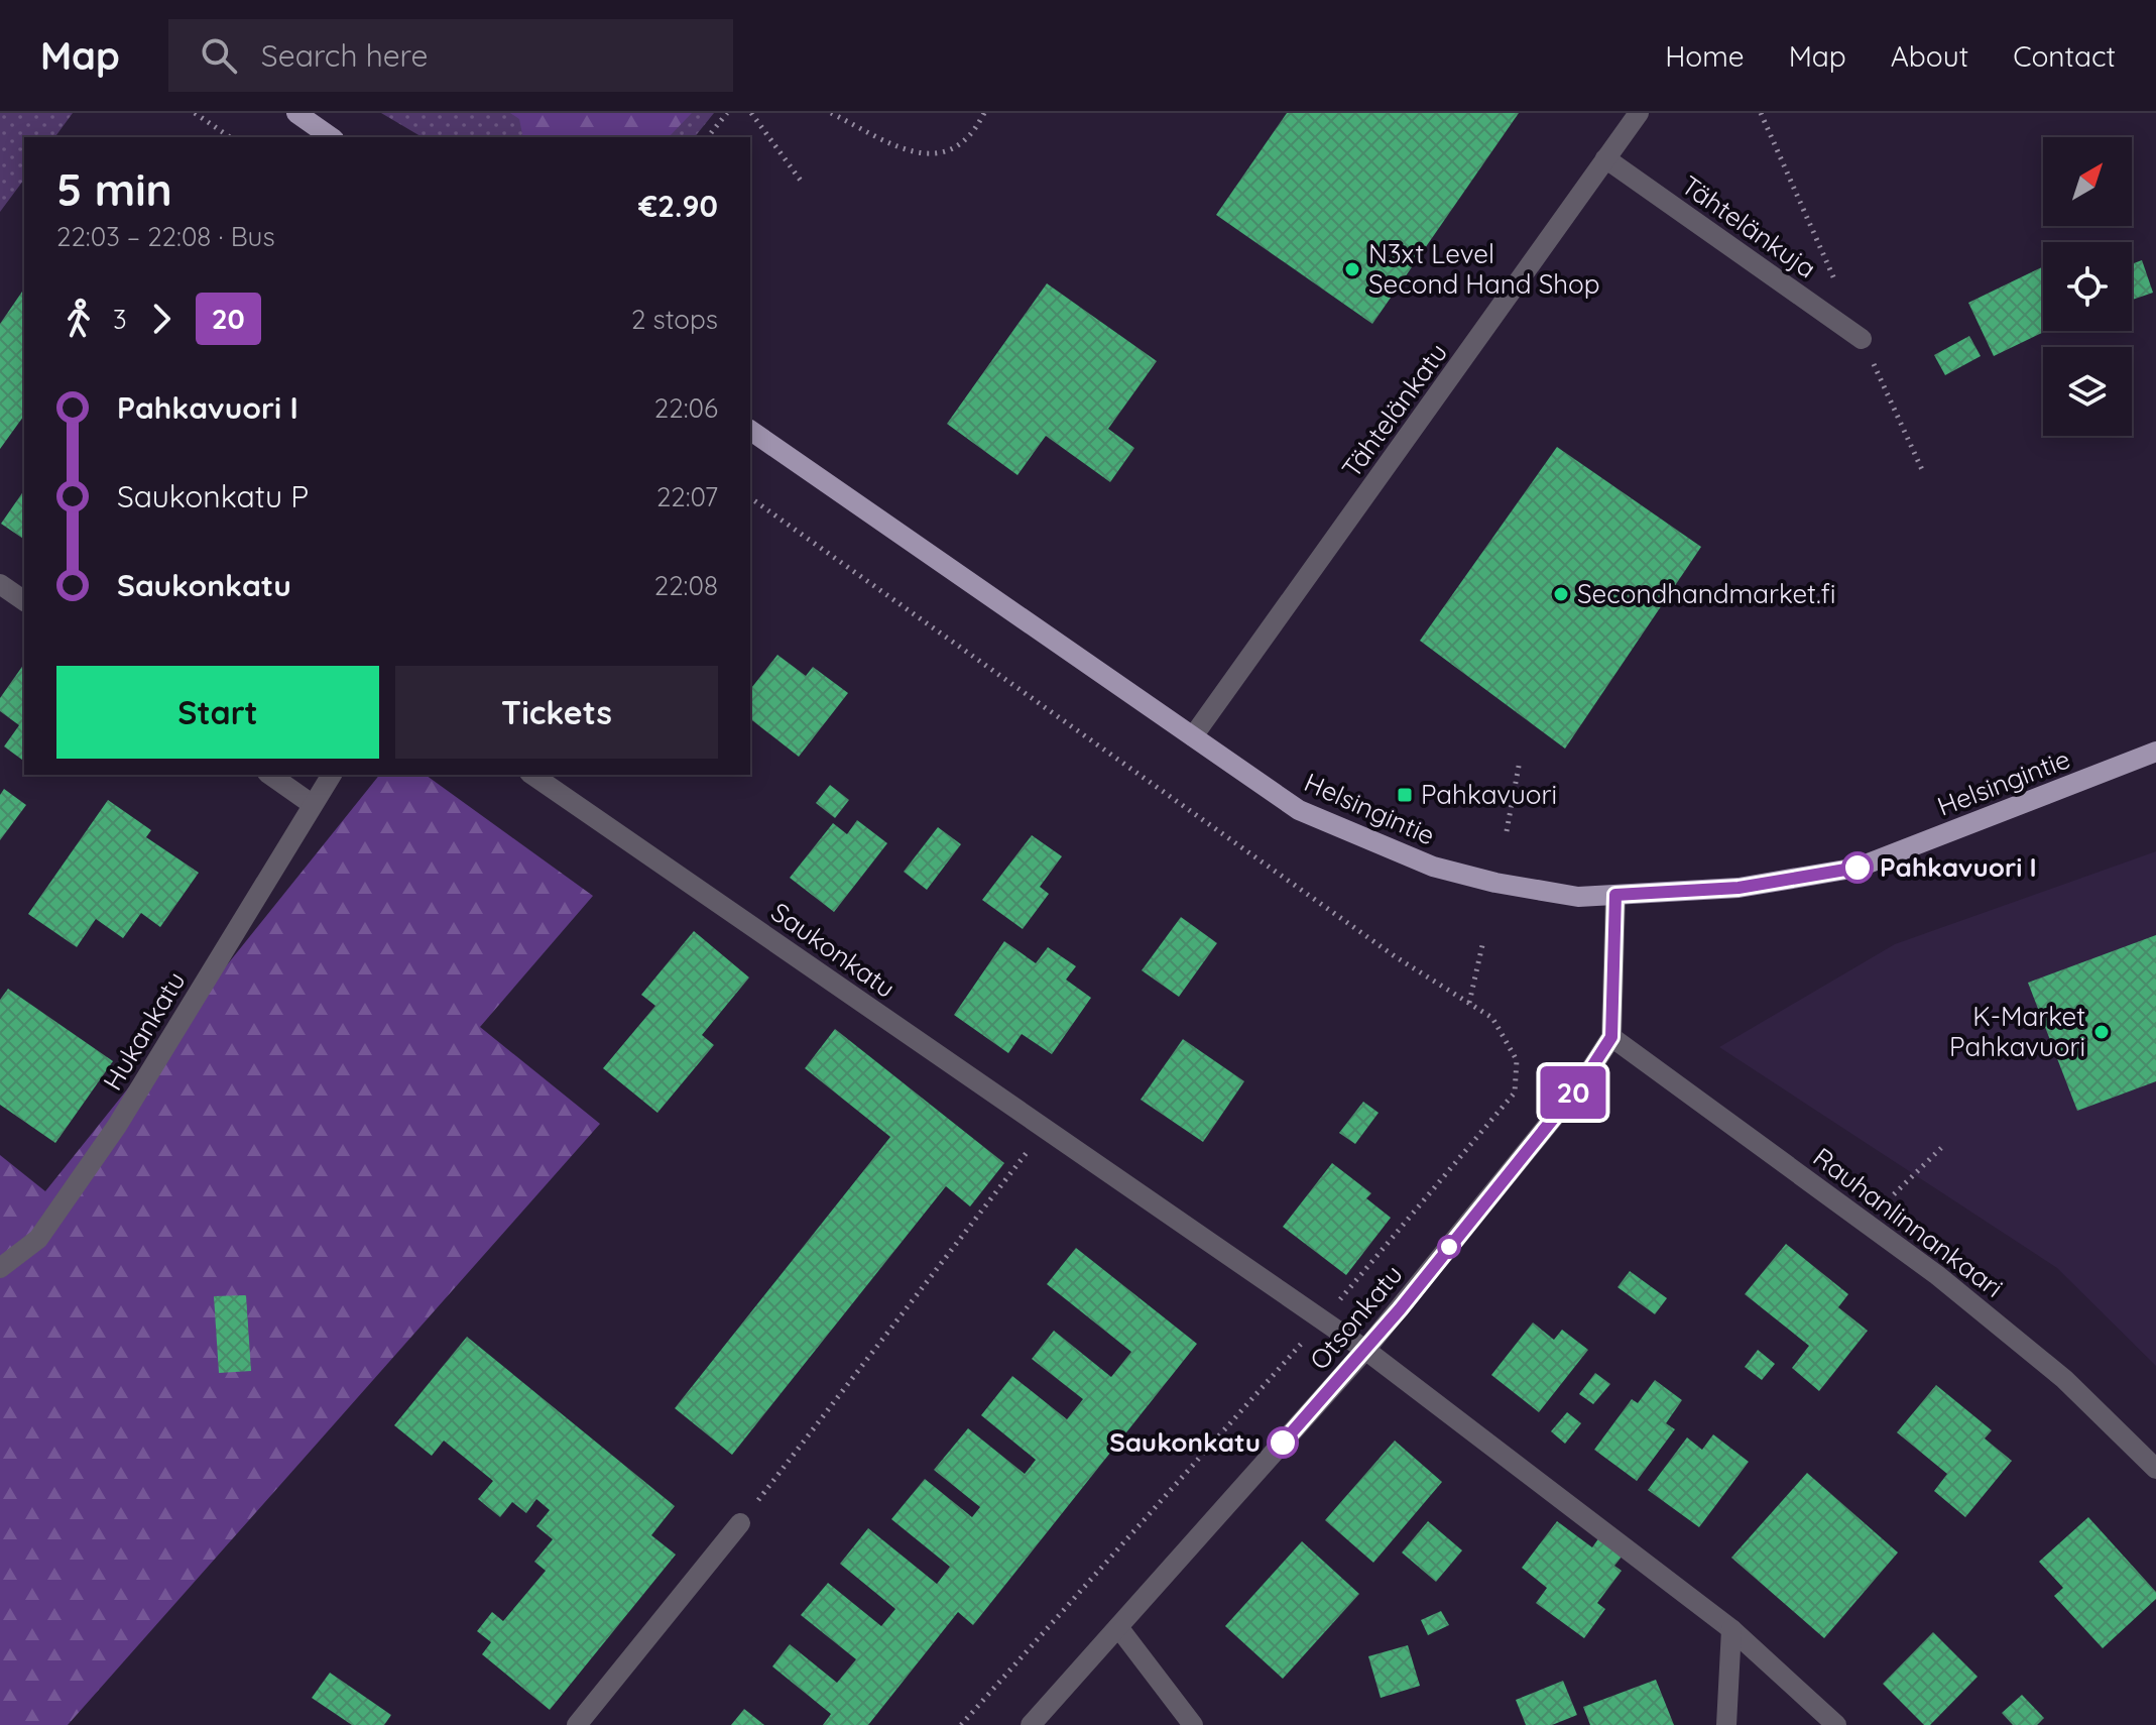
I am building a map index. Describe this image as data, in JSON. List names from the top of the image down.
{
  "streets": {
    "main road": ["Helsingintie"],
    "street": [
      "Tähtelänkuja",
      "Tähtelänkatu",
      "Saukonkatu",
      "Hukankatu",
      "Rauhanlinnankaari",
      "Otsonkatu"
    ]
  },
  "crossings": [
    ["Tähtelänkuja", "Tähtelänkatu"],
    ["Tähtelänkatu", "Helsingintie"],
    ["Saukonkatu", "Otsonkatu"],
    ["Rauhanlinnankaari", "Otsonkatu"]
  ],
  "places": {
    "other": [
      "N3xt Level Second Hand Shop",
      "Secondhandmarket.fi",
      "Pahkavuori I",
      "K-Market Pahkavuori",
      "Saukonkatu"
    ],
    "transit": ["Pahkavuori"]
  },
  "lines": ["bus line 20"],
  "north": "top right",
  "page": {
    "header": "Map",
    "search": "Search here",
    "nav": [
      "Home",
      "Map",
      "About",
      "Contact"
    ],
    "on_map": "20",
    "heading": ["5 min", "22:03 – 22:08 · Bus", "€2.90"],
    "legs": ["3", "20", "2 stops"],
    "list": [
      {
        "name": "Pahkavuori I",
        "value": "22:06"
      },
      {
        "name": "Saukonkatu P",
        "value": "22:07"
      },
      {
        "name": "Saukonkatu",
        "value": "22:08"
      }
    ],
    "buttons": ["Start", "Tickets"]
  }
}
